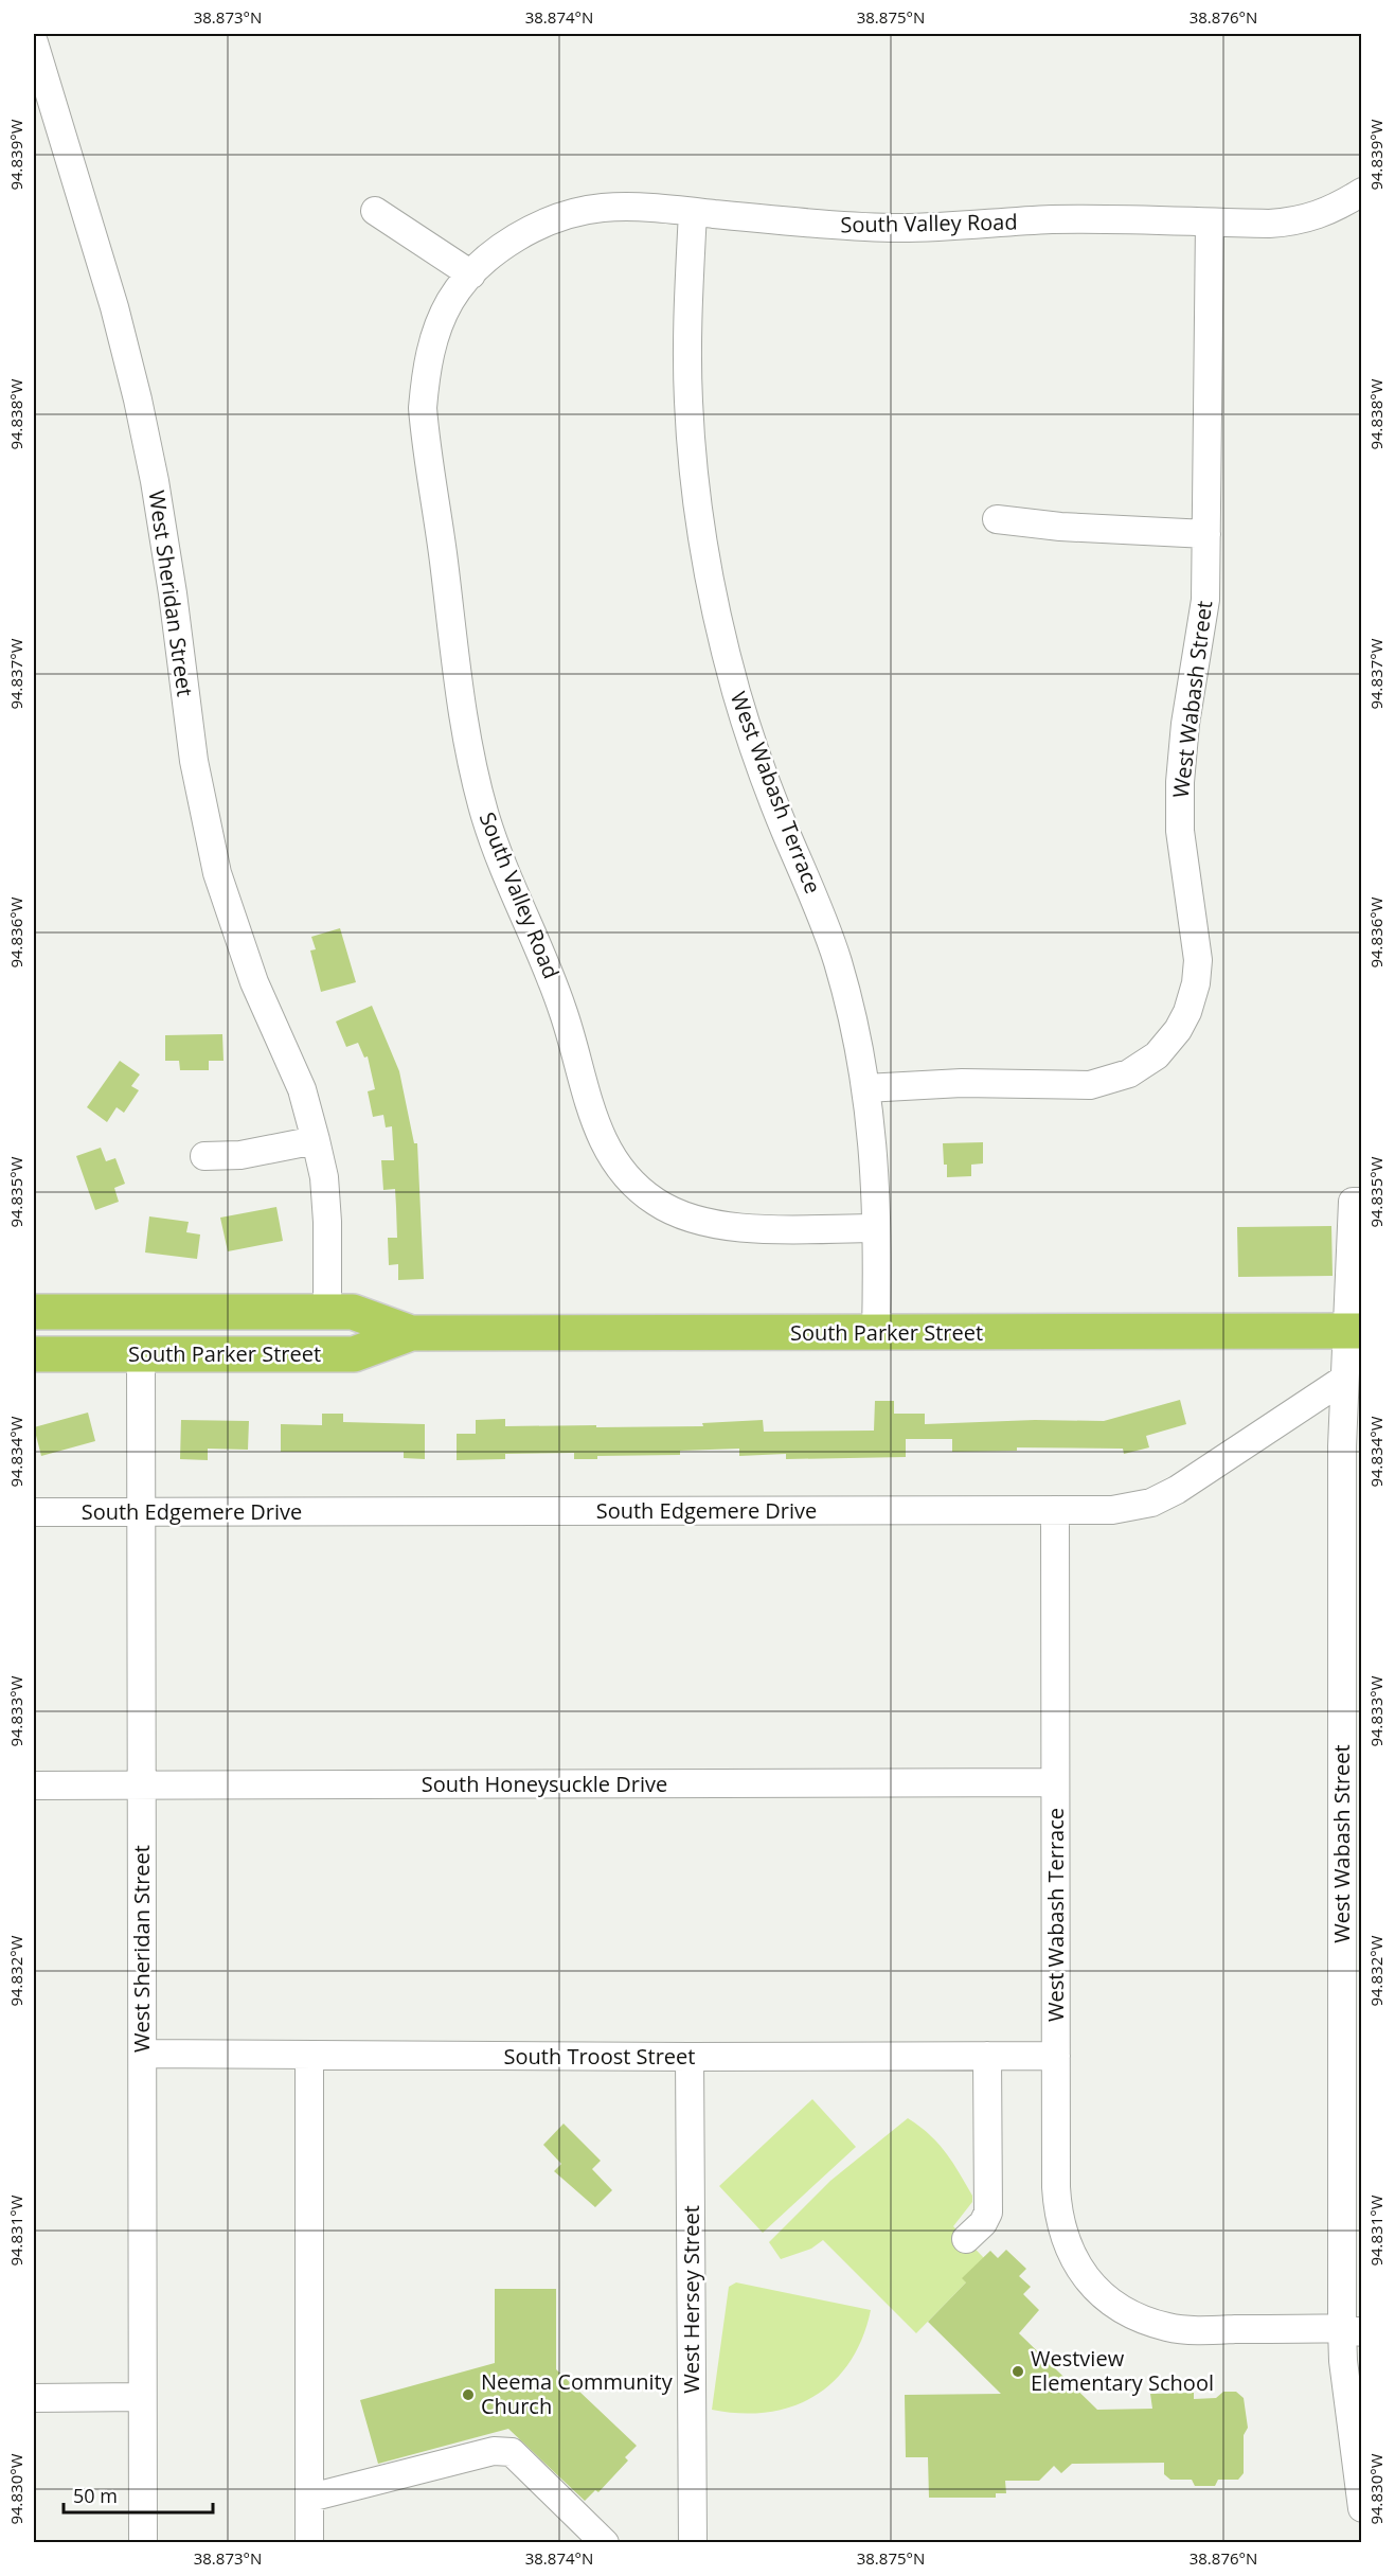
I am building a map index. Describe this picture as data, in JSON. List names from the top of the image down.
{
  "streets": {
    "highway": ["South Parker Street"],
    "street": [
      "South Valley Road",
      "West Sheridan Street",
      "West Wabash Street",
      "West Wabash Terrace",
      "South Edgemere Drive",
      "South Honeysuckle Drive",
      "South Troost Street",
      "West Hersey Street"
    ]
  },
  "crossings": [
    ["South Valley Road", "West Wabash Street"],
    ["South Valley Road", "West Wabash Terrace"],
    ["West Sheridan Street", "South Parker Street"],
    ["West Sheridan Street", "South Edgemere Drive"],
    ["West Sheridan Street", "South Honeysuckle Drive"],
    ["West Sheridan Street", "South Troost Street"],
    ["West Wabash Street", "West Wabash Terrace"],
    ["West Wabash Street", "South Parker Street"],
    ["West Wabash Street", "South Edgemere Drive"],
    ["West Wabash Terrace", "South Parker Street"],
    ["West Wabash Terrace", "South Edgemere Drive"],
    ["West Wabash Terrace", "South Honeysuckle Drive"],
    ["West Wabash Terrace", "South Troost Street"],
    ["South Troost Street", "West Hersey Street"]
  ],
  "places": ["Westview Elementary School", "Neema Community Church"],
  "scale_bar": "50 m",
  "coordinates": [
    "38.873°N",
    "38.874°N",
    "38.875°N",
    "38.876°N",
    "94.839°W",
    "94.838°W",
    "94.837°W",
    "94.836°W",
    "94.835°W",
    "94.834°W",
    "94.833°W",
    "94.832°W",
    "94.831°W",
    "94.830°W"
  ]
}
